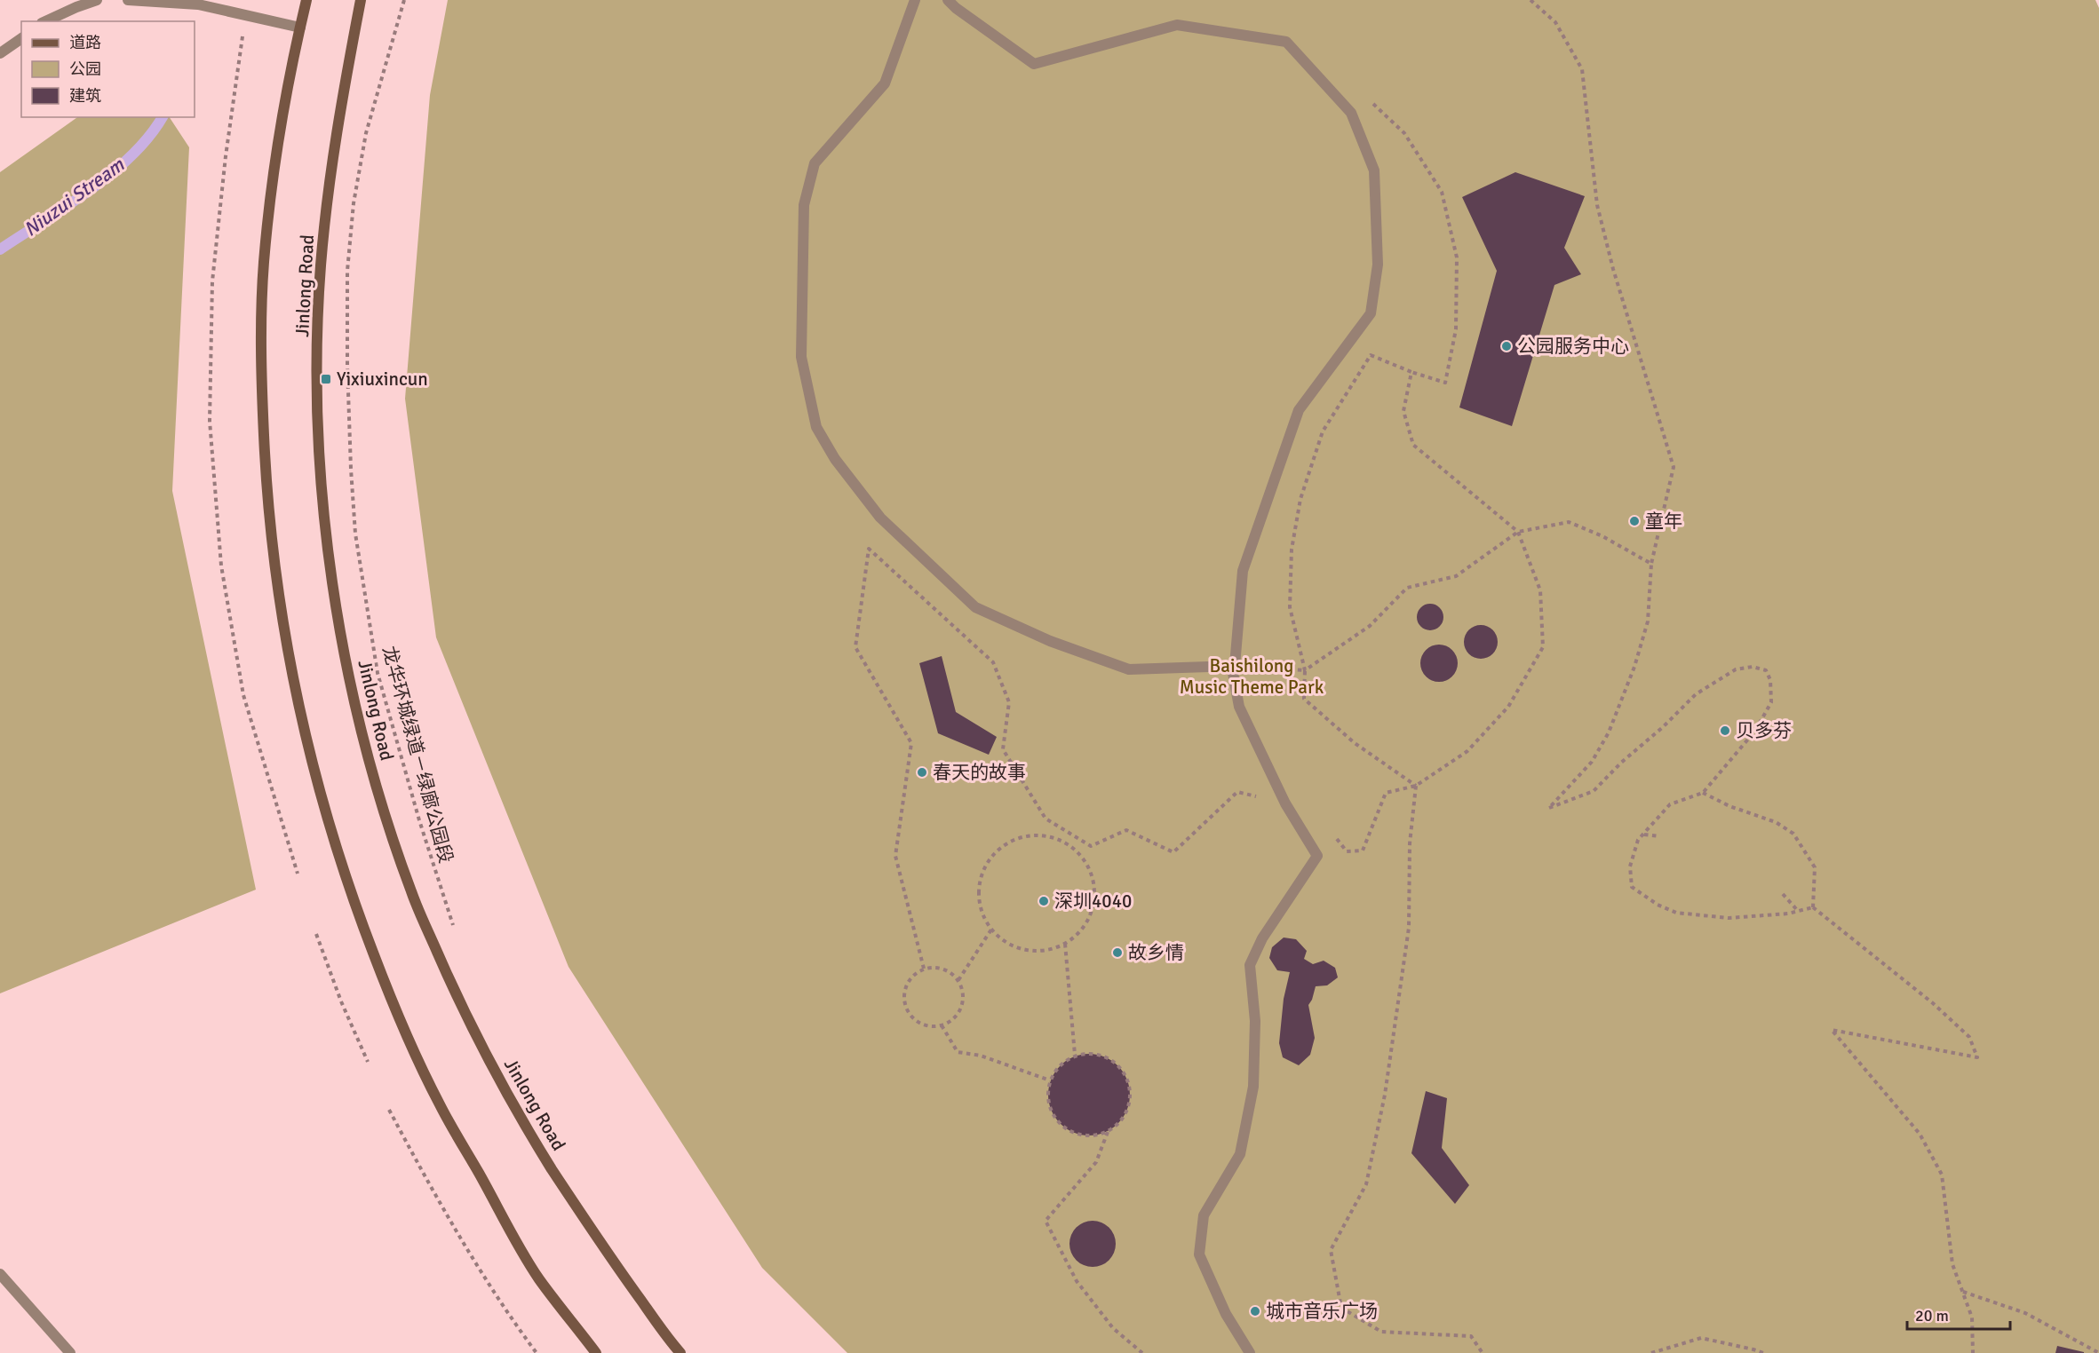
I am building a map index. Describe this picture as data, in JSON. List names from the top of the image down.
{
  "streets": {
    "main road": ["Jinlong Road"],
    "path": ["龙华环城绿道－绿廊公园段"]
  },
  "water": ["Niuzui Stream"],
  "parks": ["Baishilong Music Theme Park"],
  "places": {
    "other": [
      "公园服务中心",
      "童年",
      "贝多芬",
      "春天的故事",
      "深圳4040",
      "故乡情",
      "城市音乐广场"
    ],
    "transit": ["Yixiuxincun"]
  },
  "legend": ["道路", "公园", "建筑"],
  "scale_bar": "20 m"
}
